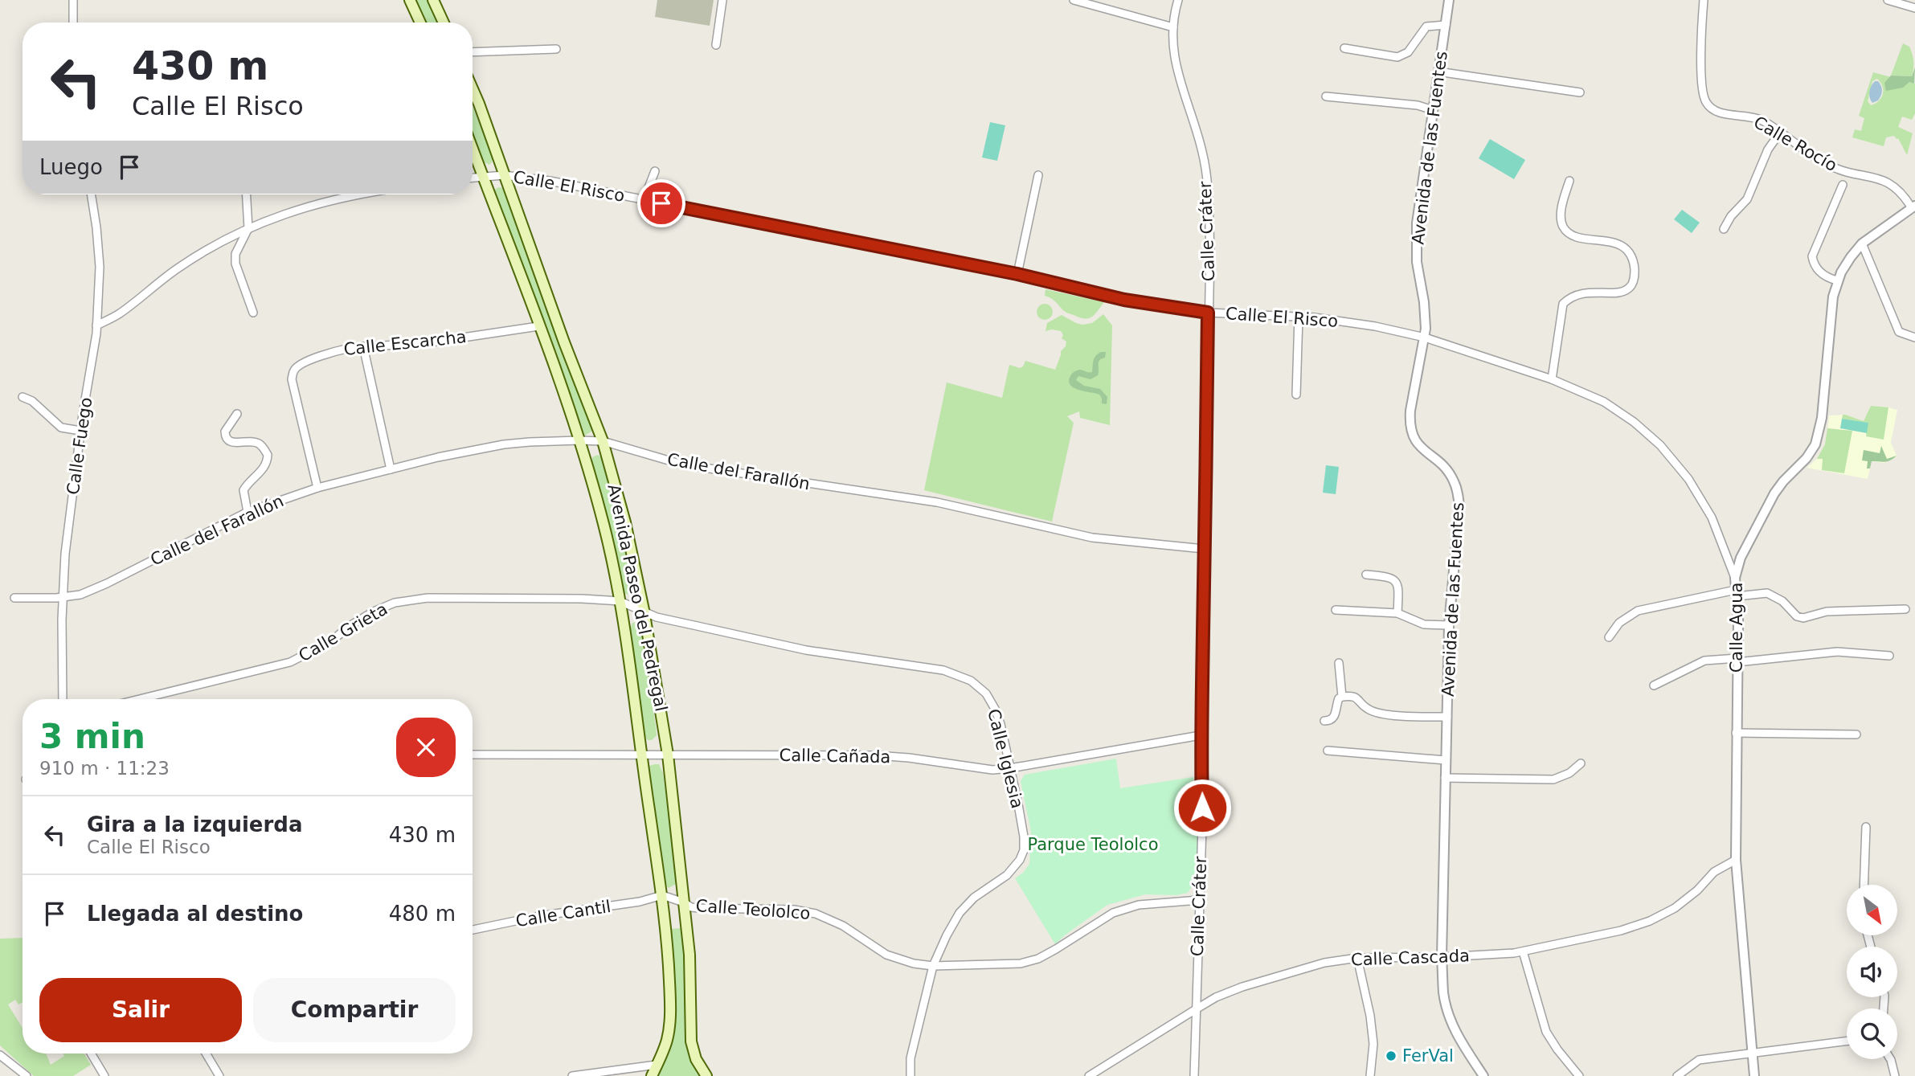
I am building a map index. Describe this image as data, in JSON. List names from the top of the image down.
{
  "streets": {
    "main road": ["Avenida Paseo del Pedregal"],
    "street": [
      "Calle Rocío",
      "Avenida de las Fuentes",
      "Calle El Risco",
      "Calle Cráter",
      "Calle Escarcha",
      "Calle Fuego",
      "Calle del Farallón",
      "Calle Agua",
      "Calle Grieta",
      "Calle Cañada",
      "Calle Iglesia",
      "Calle Teololco",
      "Calle Cantil",
      "Calle Cascada"
    ]
  },
  "crossings": [
    ["Calle Rocío", "Calle Agua"],
    ["Avenida de las Fuentes", "Calle El Risco"],
    ["Avenida de las Fuentes", "Calle Cascada"],
    ["Calle El Risco", "Calle Cráter"],
    ["Calle El Risco", "Avenida Paseo del Pedregal"],
    ["Calle El Risco", "Calle Agua"],
    ["Calle Cráter", "Calle del Farallón"],
    ["Calle Cráter", "Calle Cañada"],
    ["Calle Cráter", "Calle Teololco"],
    ["Calle Cráter", "Calle Cascada"],
    ["Calle Escarcha", "Calle del Farallón"],
    ["Calle Escarcha", "Avenida Paseo del Pedregal"],
    ["Calle Fuego", "Calle del Farallón"],
    ["Calle del Farallón", "Avenida Paseo del Pedregal"],
    ["Avenida Paseo del Pedregal", "Calle Grieta"],
    ["Avenida Paseo del Pedregal", "Calle Cañada"],
    ["Avenida Paseo del Pedregal", "Calle Iglesia"],
    ["Avenida Paseo del Pedregal", "Calle Teololco"],
    ["Avenida Paseo del Pedregal", "Calle Cantil"],
    ["Calle Agua", "Calle Cascada"],
    ["Calle Grieta", "Calle Iglesia"],
    ["Calle Cañada", "Calle Iglesia"],
    ["Calle Iglesia", "Calle Teololco"],
    ["Calle Teololco", "Calle Cantil"]
  ],
  "parks": ["Parque Teololco"],
  "places": ["FerVal"],
  "north": "bottom right",
  "page": {
    "turn": ["430 m", "Calle El Risco"],
    "then": "Luego",
    "heading": ["3 min", "910 m · 11:23"],
    "list": [
      {
        "name": "Gira a la izquierda",
        "note": "Calle El Risco",
        "value": "430 m"
      },
      {
        "name": "Llegada al destino",
        "value": "480 m"
      }
    ],
    "buttons": ["Salir", "Compartir"]
  }
}
